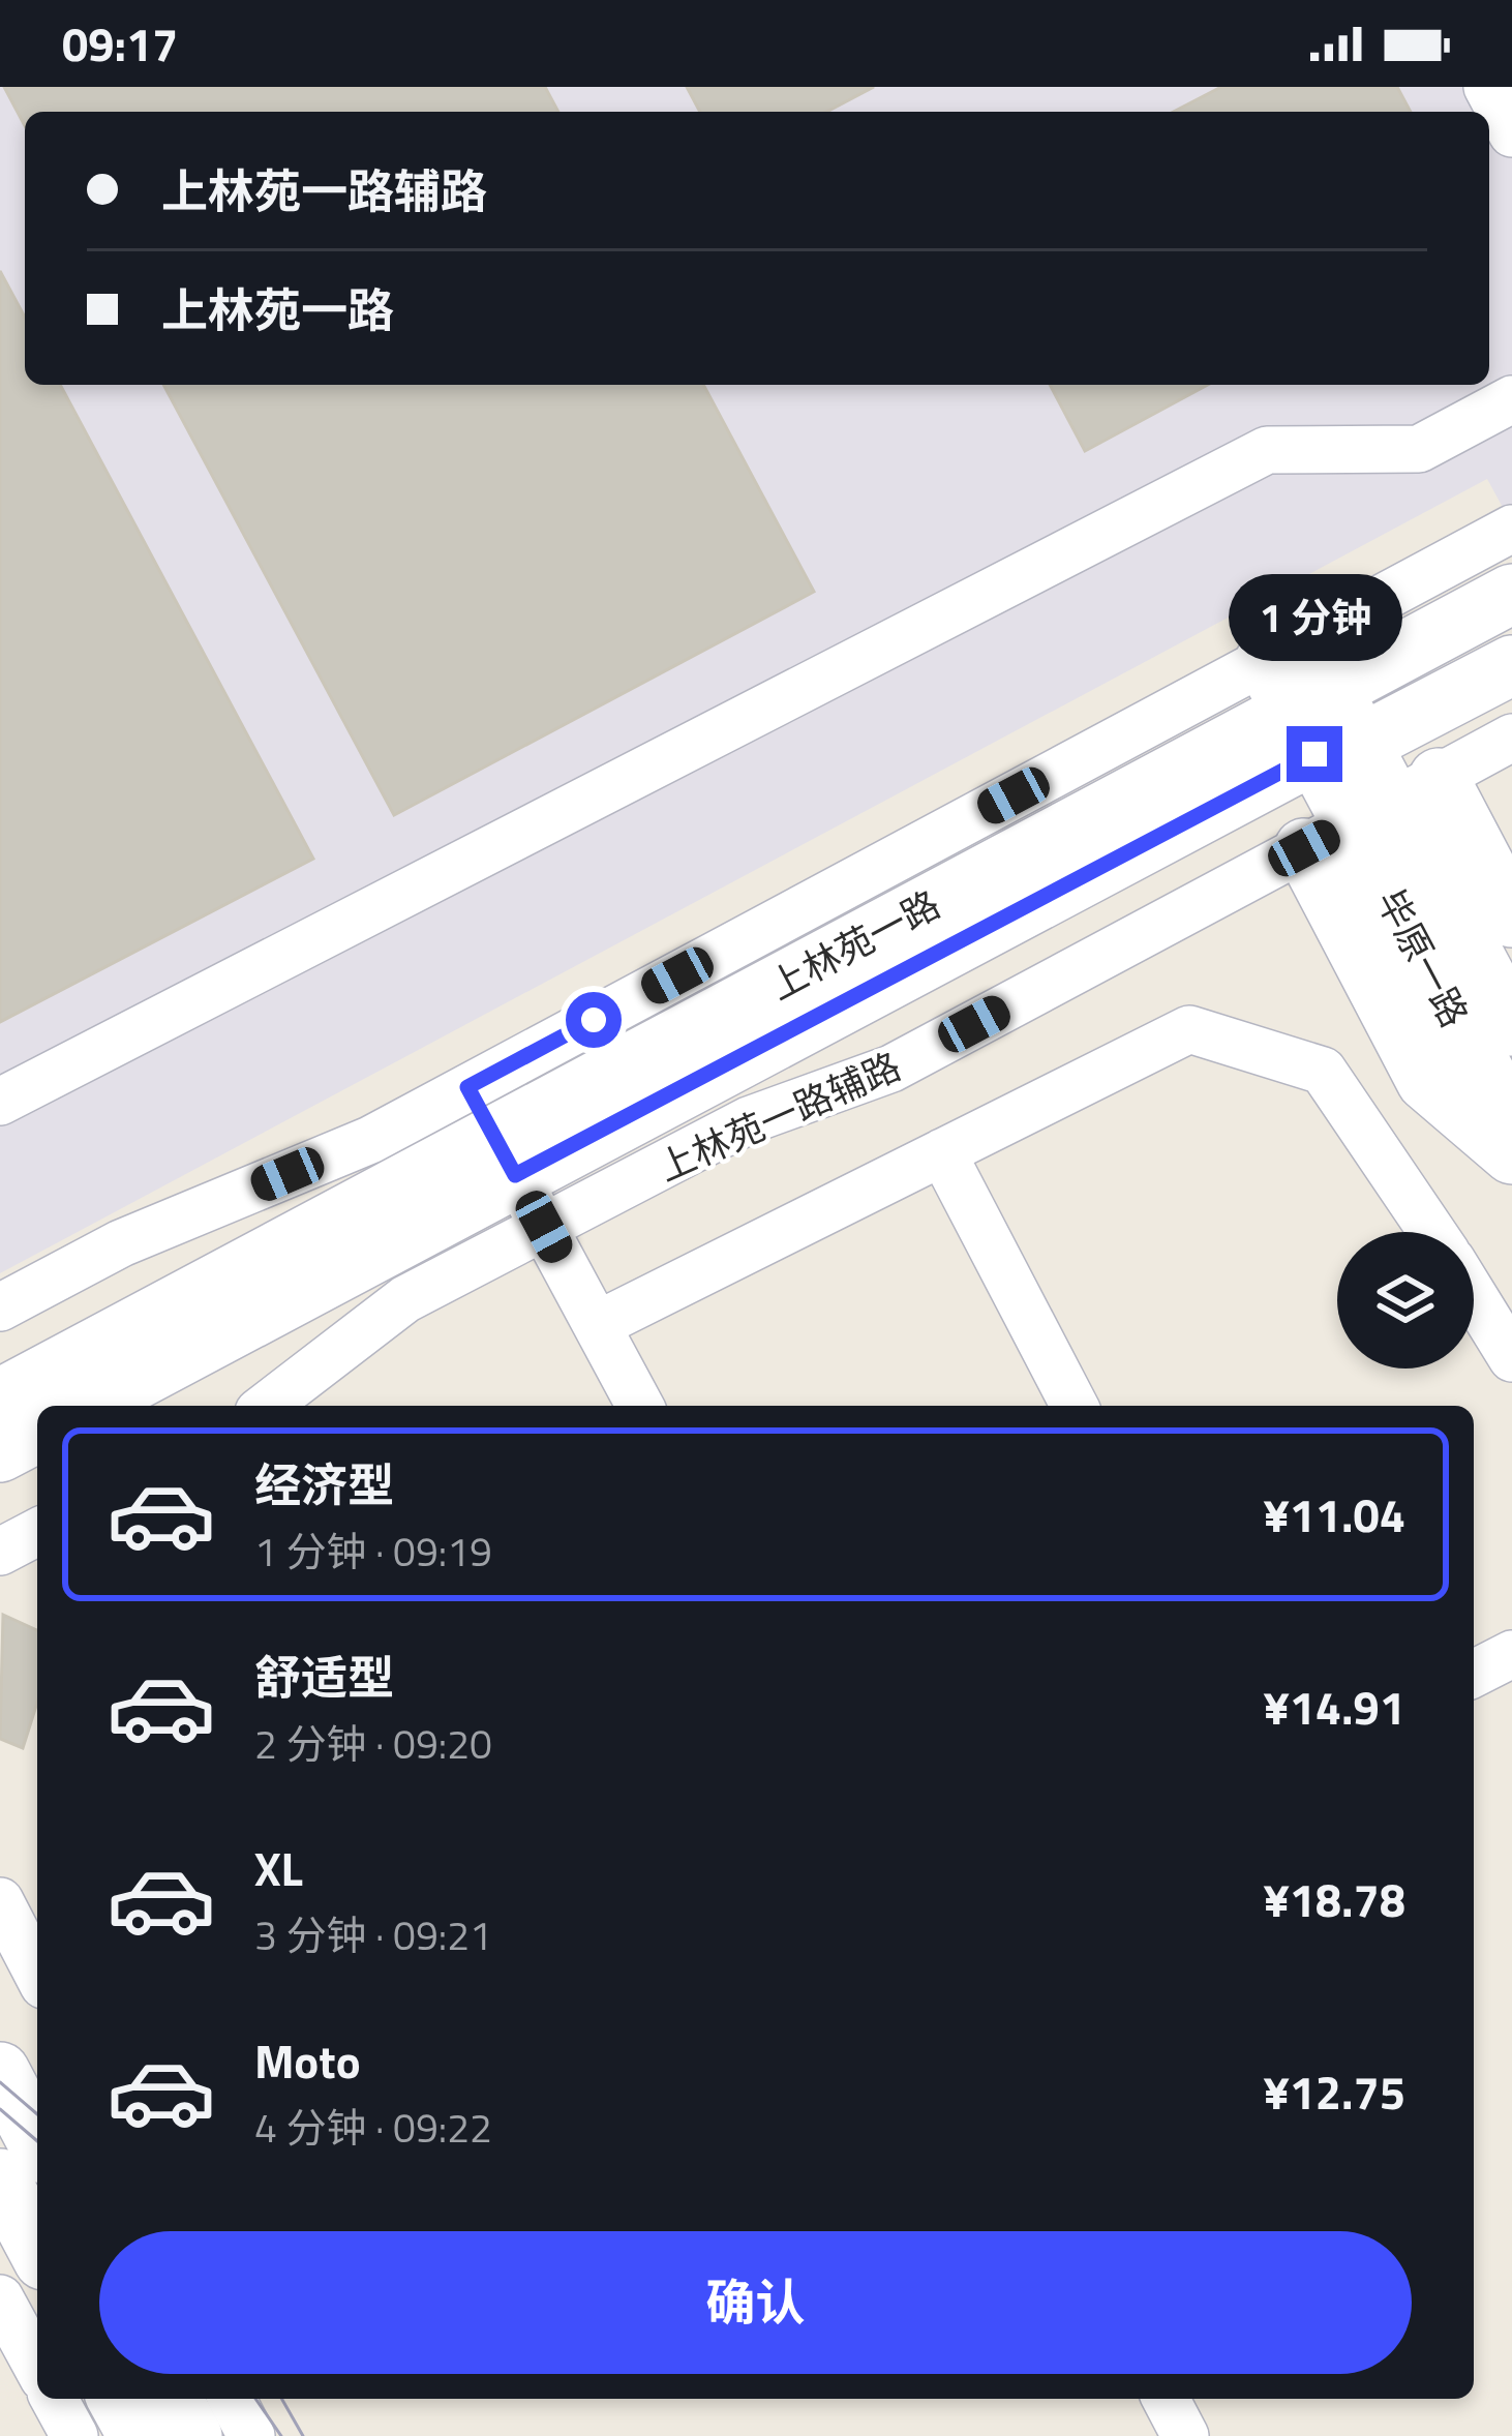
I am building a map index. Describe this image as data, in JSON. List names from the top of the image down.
{
  "streets": {
    "street": ["上林苑一路", "毕原一路", "上林苑一路辅路"]
  },
  "crossings": [
    ["上林苑一路", "毕原一路"],
    ["毕原一路", "上林苑一路辅路"]
  ],
  "page": {
    "status": "09:17",
    "banner": ["上林苑一路辅路", "上林苑一路"],
    "bubble": "1 分钟",
    "list": [
      {
        "name": "经济型",
        "note": "1 分钟 · 09:19",
        "value": "¥11.04"
      },
      {
        "name": "舒适型",
        "note": "2 分钟 · 09:20",
        "value": "¥14.91"
      },
      {
        "name": "XL",
        "note": "3 分钟 · 09:21",
        "value": "¥18.78"
      },
      {
        "name": "Moto",
        "note": "4 分钟 · 09:22",
        "value": "¥12.75"
      }
    ],
    "buttons": "确认"
  }
}
